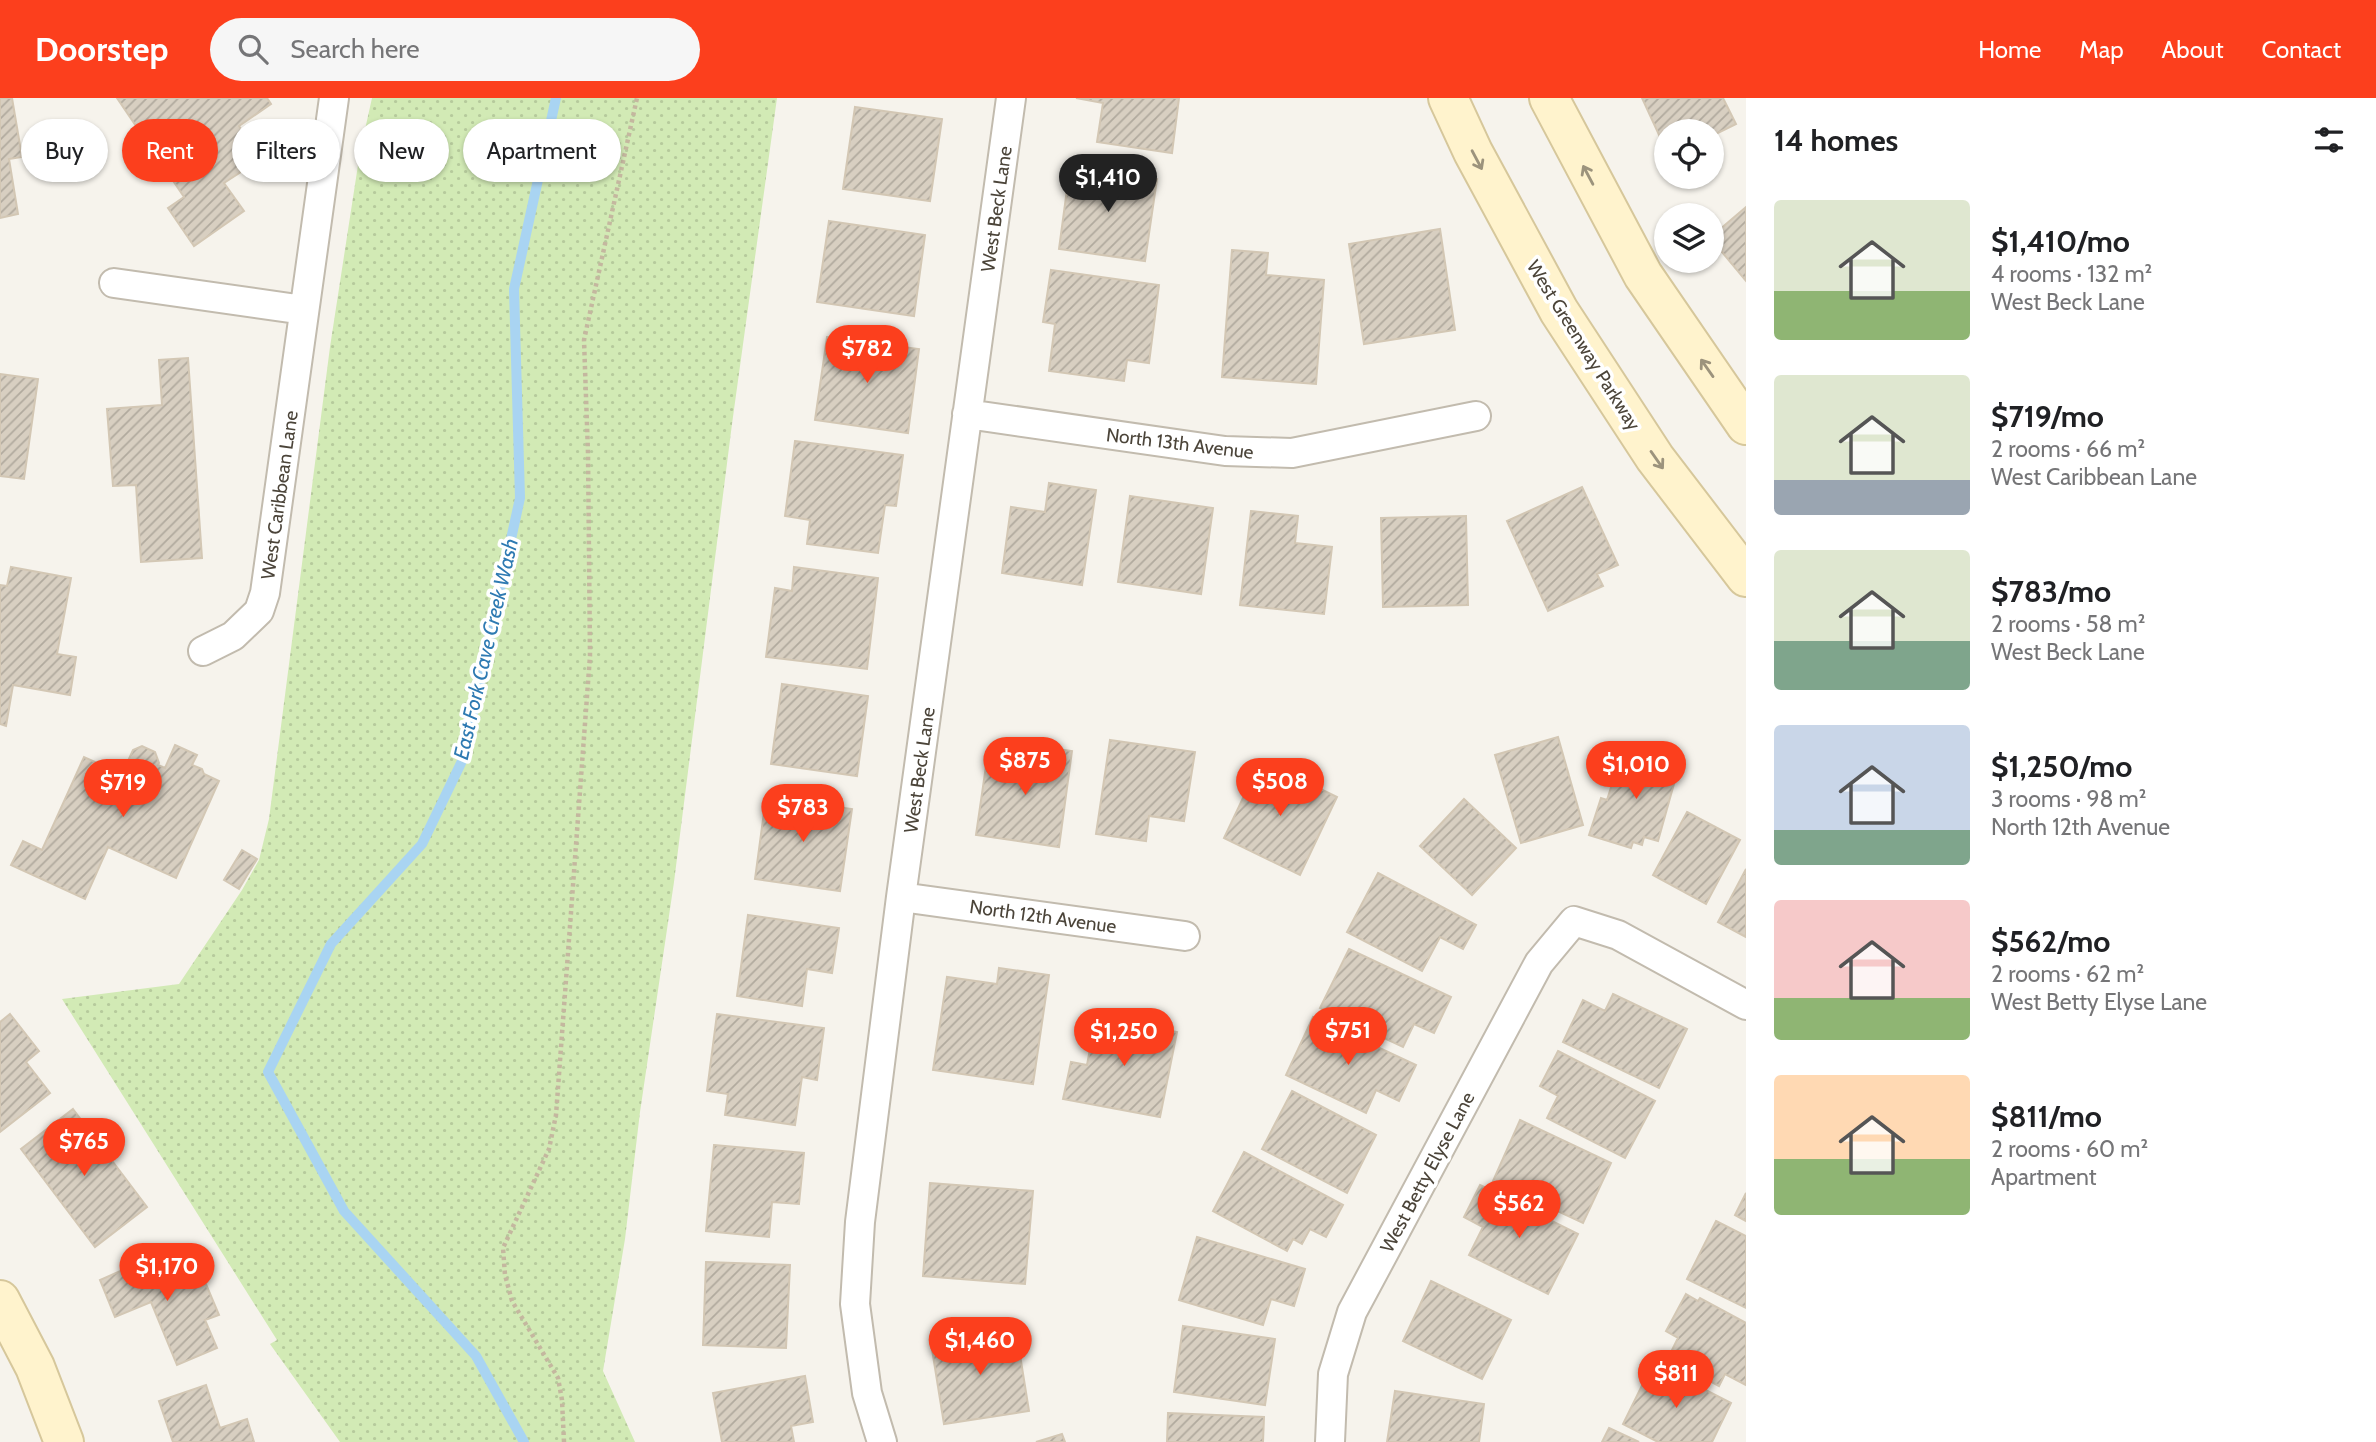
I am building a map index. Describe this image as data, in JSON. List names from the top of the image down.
{
  "streets": {
    "main road": ["West Greenway Parkway"],
    "street": [
      "West Beck Lane",
      "North 13th Avenue",
      "West Caribbean Lane",
      "North 12th Avenue",
      "West Betty Elyse Lane"
    ]
  },
  "crossings": [
    ["West Beck Lane", "North 13th Avenue"],
    ["West Beck Lane", "North 12th Avenue"]
  ],
  "water": ["East Fork Cave Creek Wash"],
  "page": {
    "header": "Doorstep",
    "search": "Search here",
    "nav": [
      "Home",
      "Map",
      "About",
      "Contact"
    ],
    "heading": "14 homes",
    "chip": [
      "Buy",
      "Rent",
      "Filters",
      "New",
      "Apartment"
    ],
    "price": [
      "$1,410",
      "$782",
      "$875",
      "$1,010",
      "$508",
      "$719",
      "$783",
      "$751",
      "$1,250",
      "$765",
      "$562",
      "$1,170",
      "$1,460",
      "$811"
    ],
    "list": [
      {
        "name": "$1,410/mo",
        "note": "4 rooms · 132 m² · West Beck Lane"
      },
      {
        "name": "$719/mo",
        "note": "2 rooms · 66 m² · West Caribbean Lane"
      },
      {
        "name": "$783/mo",
        "note": "2 rooms · 58 m² · West Beck Lane"
      },
      {
        "name": "$1,250/mo",
        "note": "3 rooms · 98 m² · North 12th Avenue"
      },
      {
        "name": "$562/mo",
        "note": "2 rooms · 62 m² · West Betty Elyse Lane"
      },
      {
        "name": "$811/mo",
        "note": "2 rooms · 60 m² · Apartment"
      }
    ]
  }
}
